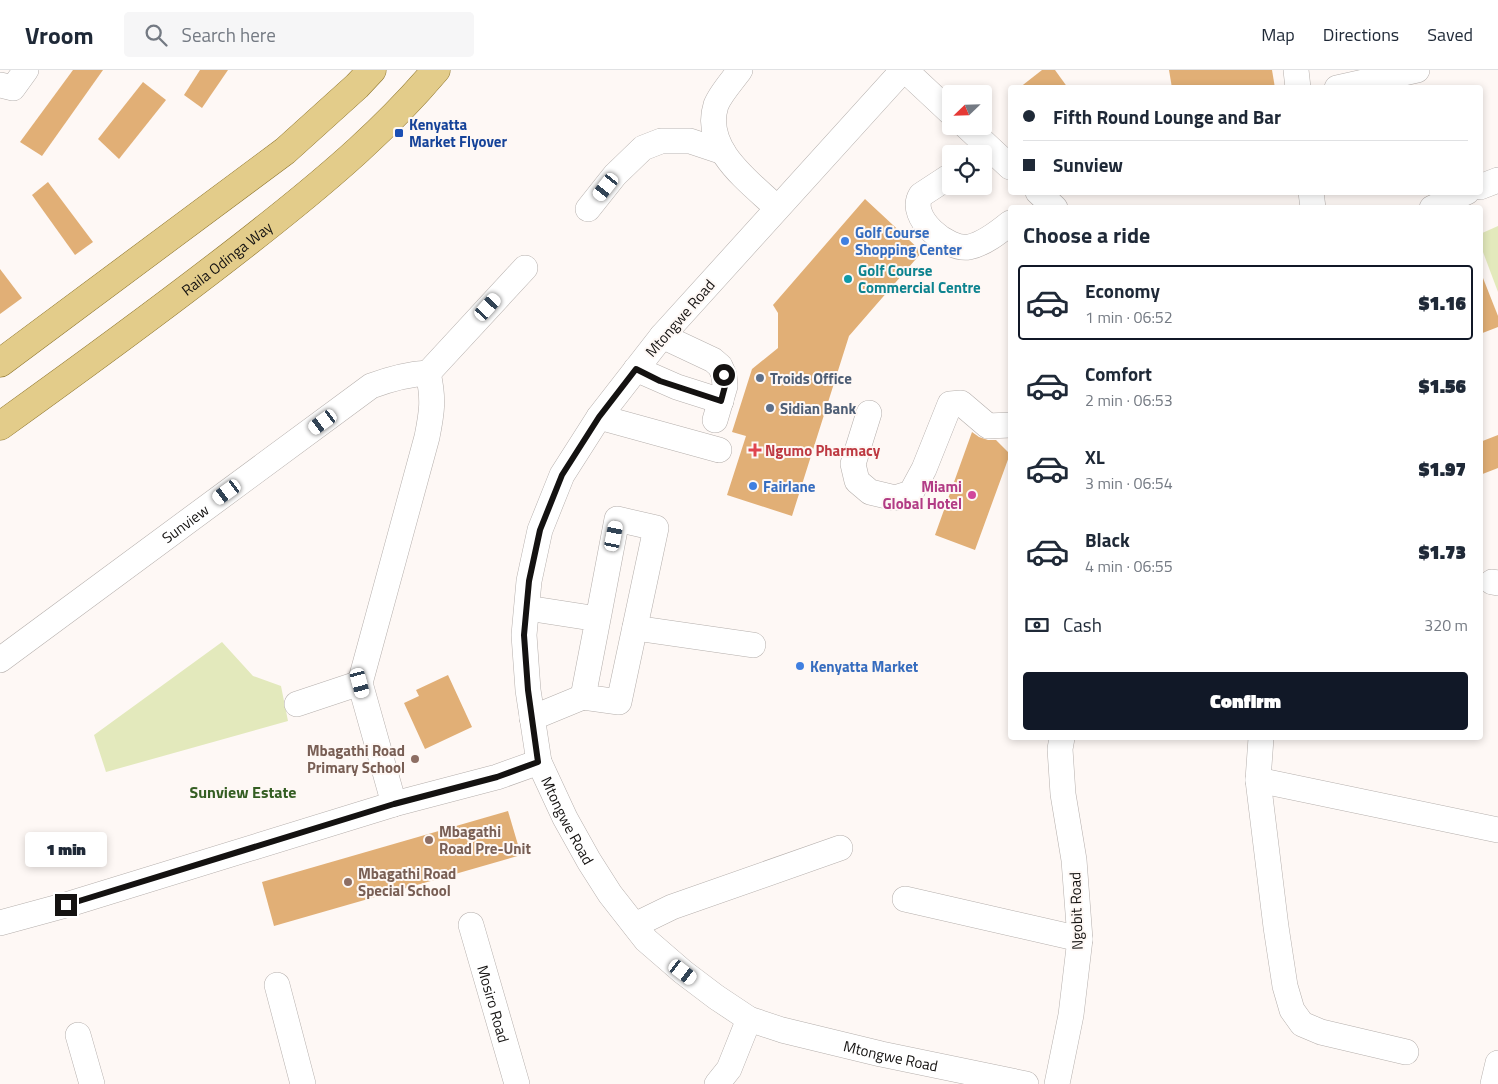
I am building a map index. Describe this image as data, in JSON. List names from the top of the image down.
{
  "streets": {
    "main road": ["Raila Odinga Way"],
    "street": [
      "Mtongwe Road",
      "Sunview",
      "Ngobit Road",
      "Mosiro Road"
    ]
  },
  "districts": ["Sunview Estate"],
  "places": {
    "transit": ["Kenyatta Market Flyover"],
    "other": [
      "Golf Course Shopping Center",
      "Golf Course Commercial Centre",
      "Troids Office",
      "Sidian Bank",
      "Fairlane",
      "Miami Global Hotel",
      "Kenyatta Market",
      "Mbagathi Road Primary School",
      "Mbagathi Road Pre-Unit",
      "Mbagathi Road Special School"
    ],
    "health": ["Ngumo Pharmacy"]
  },
  "north": "bottom left",
  "page": {
    "header": "Vroom",
    "search": "Search here",
    "nav": ["Map", "Directions", "Saved"],
    "banner": ["Fifth Round Lounge and Bar", "Sunview"],
    "heading": "Choose a ride",
    "list": [
      {
        "name": "Economy",
        "note": "1 min · 06:52",
        "value": "$1.16"
      },
      {
        "name": "Comfort",
        "note": "2 min · 06:53",
        "value": "$1.56"
      },
      {
        "name": "XL",
        "note": "3 min · 06:54",
        "value": "$1.97"
      },
      {
        "name": "Black",
        "note": "4 min · 06:55",
        "value": "$1.73"
      }
    ],
    "pay": ["Cash", "320 m"],
    "buttons": "Confirm",
    "bubble": "1 min"
  }
}
